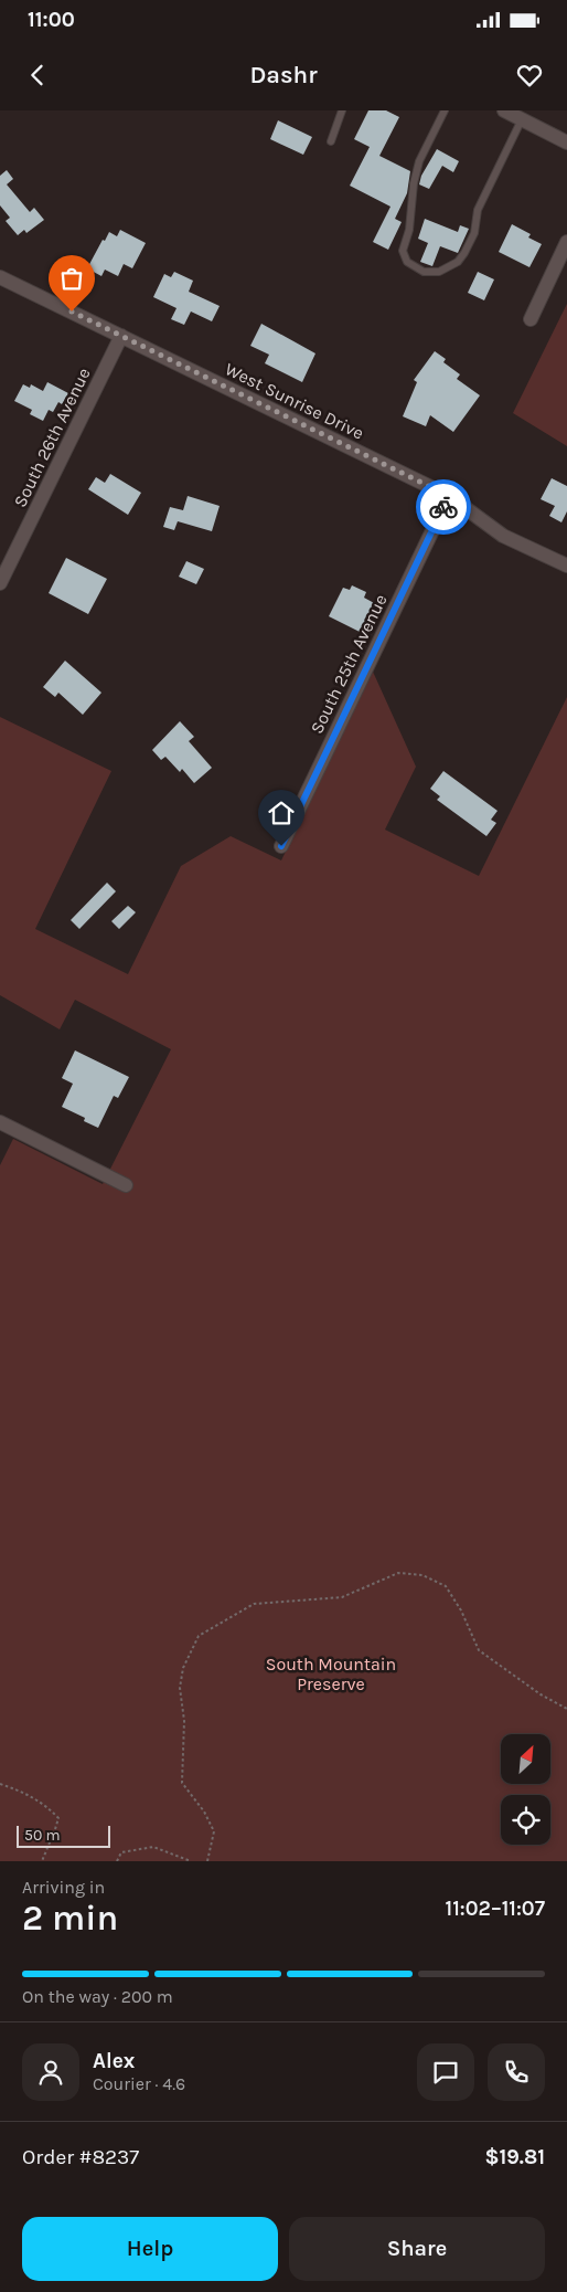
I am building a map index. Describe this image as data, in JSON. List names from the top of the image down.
{
  "streets": {
    "street": ["West Sunrise Drive", "South 26th Avenue", "South 25th Avenue"]
  },
  "crossings": [
    ["West Sunrise Drive", "South 26th Avenue"],
    ["West Sunrise Drive", "South 25th Avenue"]
  ],
  "parks": ["South Mountain Preserve"],
  "scale_bar": "50 m",
  "north": "top right",
  "page": {
    "status": "11:00",
    "header": "Dashr",
    "scale": "50 m",
    "heading": ["2 min", "Arriving in", "11:02–11:07"],
    "panel": [
      "Alex",
      "Courier · 4.6",
      "Order #8237",
      "$19.81"
    ],
    "bar": "On the way · 200 m",
    "buttons": ["Help", "Share"]
  }
}
